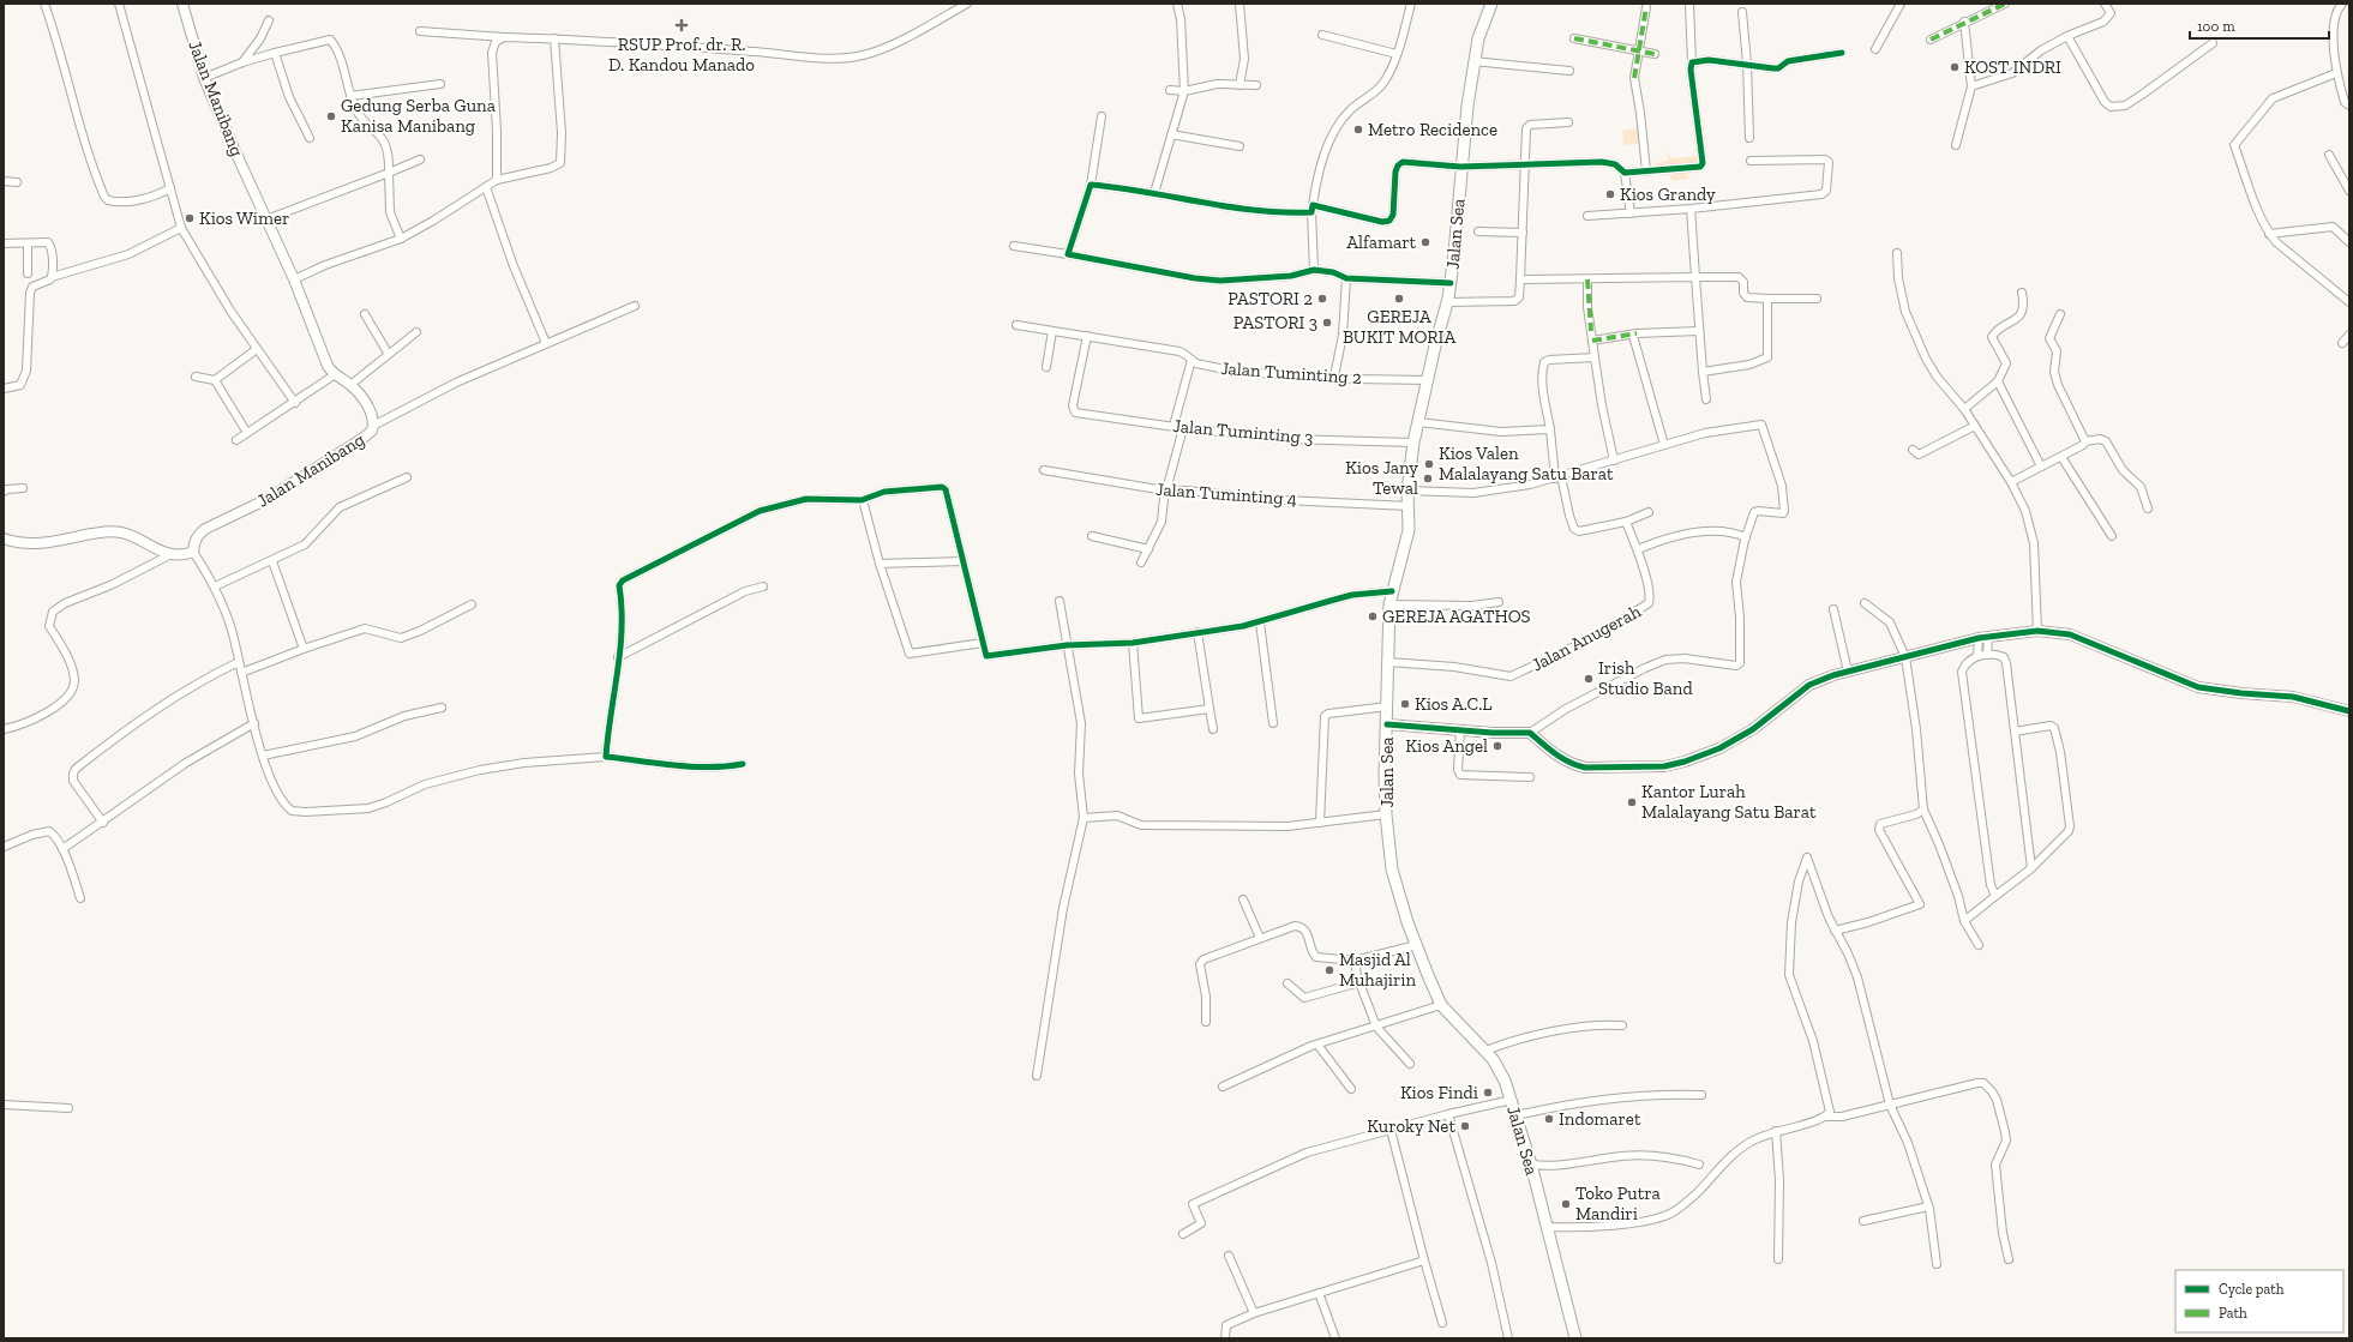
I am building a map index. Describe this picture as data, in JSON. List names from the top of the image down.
{
  "streets": {
    "main road": ["Jalan Sea"],
    "street": [
      "Jalan Manibang",
      "Jalan Tuminting 2",
      "Jalan Tuminting 3",
      "Jalan Tuminting 4",
      "Jalan Anugerah"
    ]
  },
  "crossings": [
    ["Jalan Sea", "Jalan Tuminting 2"],
    ["Jalan Sea", "Jalan Tuminting 3"],
    ["Jalan Sea", "Jalan Tuminting 4"],
    ["Jalan Sea", "Jalan Anugerah"],
    ["Jalan Tuminting 2", "Jalan Tuminting 3"]
  ],
  "places": {
    "health": ["RSUP Prof. dr. R. D. Kandou Manado"],
    "other": [
      "KOST INDRI",
      "Gedung Serba Guna Kanisa Manibang",
      "Metro Recidence",
      "Kios Grandy",
      "Kios Wimer",
      "Alfamart",
      "PASTORI 2",
      "GEREJA BUKIT MORIA",
      "PASTORI 3",
      "Kios Valen Malalayang Satu Barat",
      "Kios Jany Tewal",
      "GEREJA AGATHOS",
      "Irish Studio Band",
      "Kios A.C.L",
      "Kios Angel",
      "Kantor Lurah Malalayang Satu Barat",
      "Masjid Al Muhajirin",
      "Kios Findi",
      "Indomaret",
      "Kuroky Net",
      "Toko Putra Mandiri"
    ]
  },
  "legend": ["Cycle path", "Path"],
  "scale_bar": "100 m"
}
